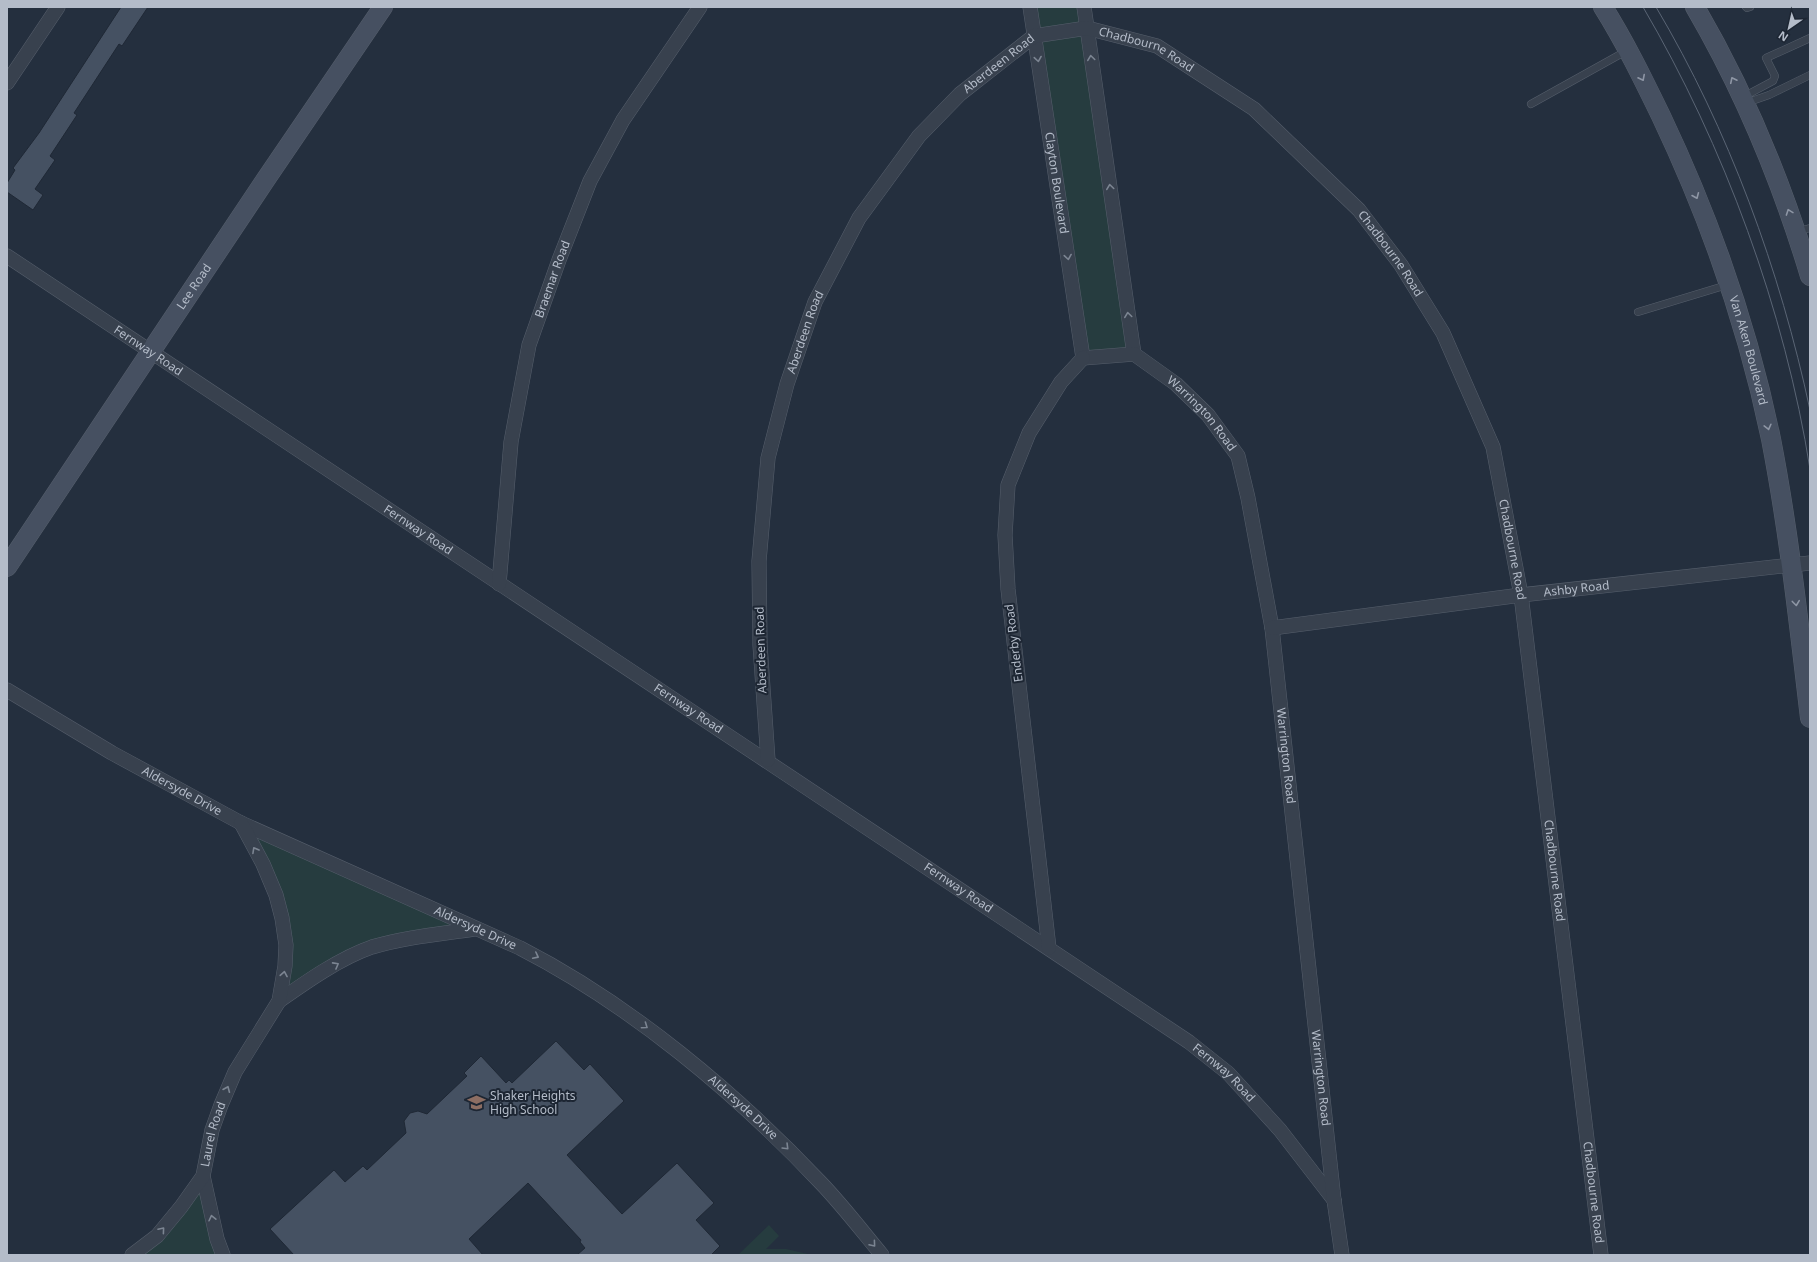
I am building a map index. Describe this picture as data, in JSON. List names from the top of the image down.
{
  "streets": {
    "main road": ["Lee Road", "Van Aken Boulevard"],
    "street": [
      "Chadbourne Road",
      "Aberdeen Road",
      "Clayton Boulevard",
      "Braemar Road",
      "Fernway Road",
      "Warrington Road",
      "Ashby Road",
      "Enderby Road",
      "Aldersyde Drive",
      "Laurel Road"
    ]
  },
  "crossings": [
    ["Chadbourne Road", "Aberdeen Road"],
    ["Chadbourne Road", "Ashby Road"],
    ["Aberdeen Road", "Clayton Boulevard"],
    ["Aberdeen Road", "Fernway Road"],
    ["Clayton Boulevard", "Enderby Road"],
    ["Braemar Road", "Fernway Road"],
    ["Lee Road", "Fernway Road"],
    ["Van Aken Boulevard", "Ashby Road"],
    ["Fernway Road", "Warrington Road"],
    ["Fernway Road", "Enderby Road"],
    ["Warrington Road", "Ashby Road"],
    ["Aldersyde Drive", "Laurel Road"]
  ],
  "one_way": ["Aldersyde Drive", "Laurel Road"],
  "places": {
    "school or university": ["Shaker Heights High School"]
  },
  "north": "bottom left"
}
